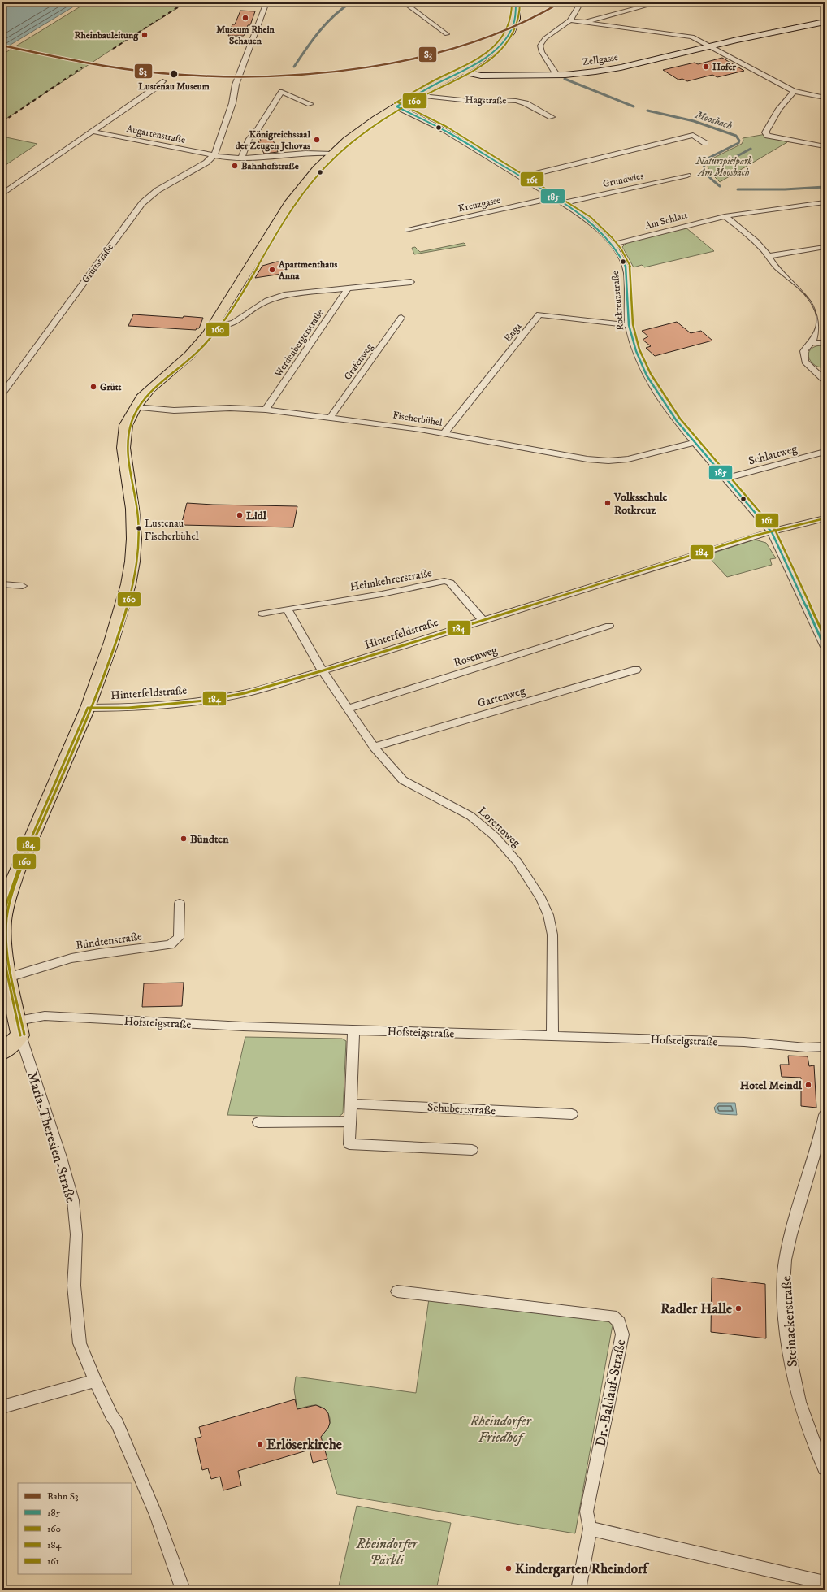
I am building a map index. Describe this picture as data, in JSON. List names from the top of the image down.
{
  "streets": {
    "main road": ["Zellgasse"],
    "street": [
      "Hagstraße",
      "Augartenstraße",
      "Grundwies",
      "Kreuzgasse",
      "Am Schlatt",
      "Grüttstraße",
      "Rotkreuzstraße",
      "Enga",
      "Werdenbergerstraße",
      "Grafenweg",
      "Fischerbühel",
      "Schlattweg",
      "Heimkehrerstraße",
      "Hinterfeldstraße",
      "Rosenweg",
      "Gartenweg",
      "Lorettoweg",
      "Bündtenstraße",
      "Hofsteigstraße",
      "Schubertstraße",
      "Maria-Theresien-Straße",
      "Steinackerstraße",
      "Dr.-Baldauf-Straße"
    ]
  },
  "crossings": [
    ["Augartenstraße", "Grüttstraße"],
    ["Grundwies", "Rotkreuzstraße"],
    ["Kreuzgasse", "Rotkreuzstraße"],
    ["Am Schlatt", "Rotkreuzstraße"],
    ["Rotkreuzstraße", "Enga"],
    ["Rotkreuzstraße", "Fischerbühel"],
    ["Rotkreuzstraße", "Schlattweg"],
    ["Rotkreuzstraße", "Hinterfeldstraße"],
    ["Enga", "Fischerbühel"],
    ["Werdenbergerstraße", "Fischerbühel"],
    ["Grafenweg", "Fischerbühel"],
    ["Heimkehrerstraße", "Hinterfeldstraße"],
    ["Hinterfeldstraße", "Lorettoweg"],
    ["Rosenweg", "Lorettoweg"],
    ["Gartenweg", "Lorettoweg"],
    ["Lorettoweg", "Hofsteigstraße"],
    ["Hofsteigstraße", "Maria-Theresien-Straße"]
  ],
  "water": ["Moosbach"],
  "parks": ["Naturspielpark Am Moosbach", "Rheindorfer Friedhof", "Rheindorfer Pärkli"],
  "places": [
    "Museum Rhein Schauen",
    "Rheinbauleitung",
    "Hofer",
    "Lustenau Museum",
    "Königreichssaal der Zeugen Jehovas",
    "Bahnhofstraße",
    "Apartmenthaus Anna",
    "Grütt",
    "Volksschule Rotkreuz",
    "Lidl",
    "Lustenau Fischerbühel",
    "Bündten",
    "Hotel Meindl",
    "Radler Halle",
    "Erlöserkirche",
    "Kindergarten Rheindorf"
  ],
  "lines": [
    "rail line S3",
    "transit line 185",
    "transit line 160",
    "transit line 161",
    "transit line 184"
  ],
  "legend": [
    "Bahn S3",
    "185",
    "160",
    "184",
    "161"
  ]
}
